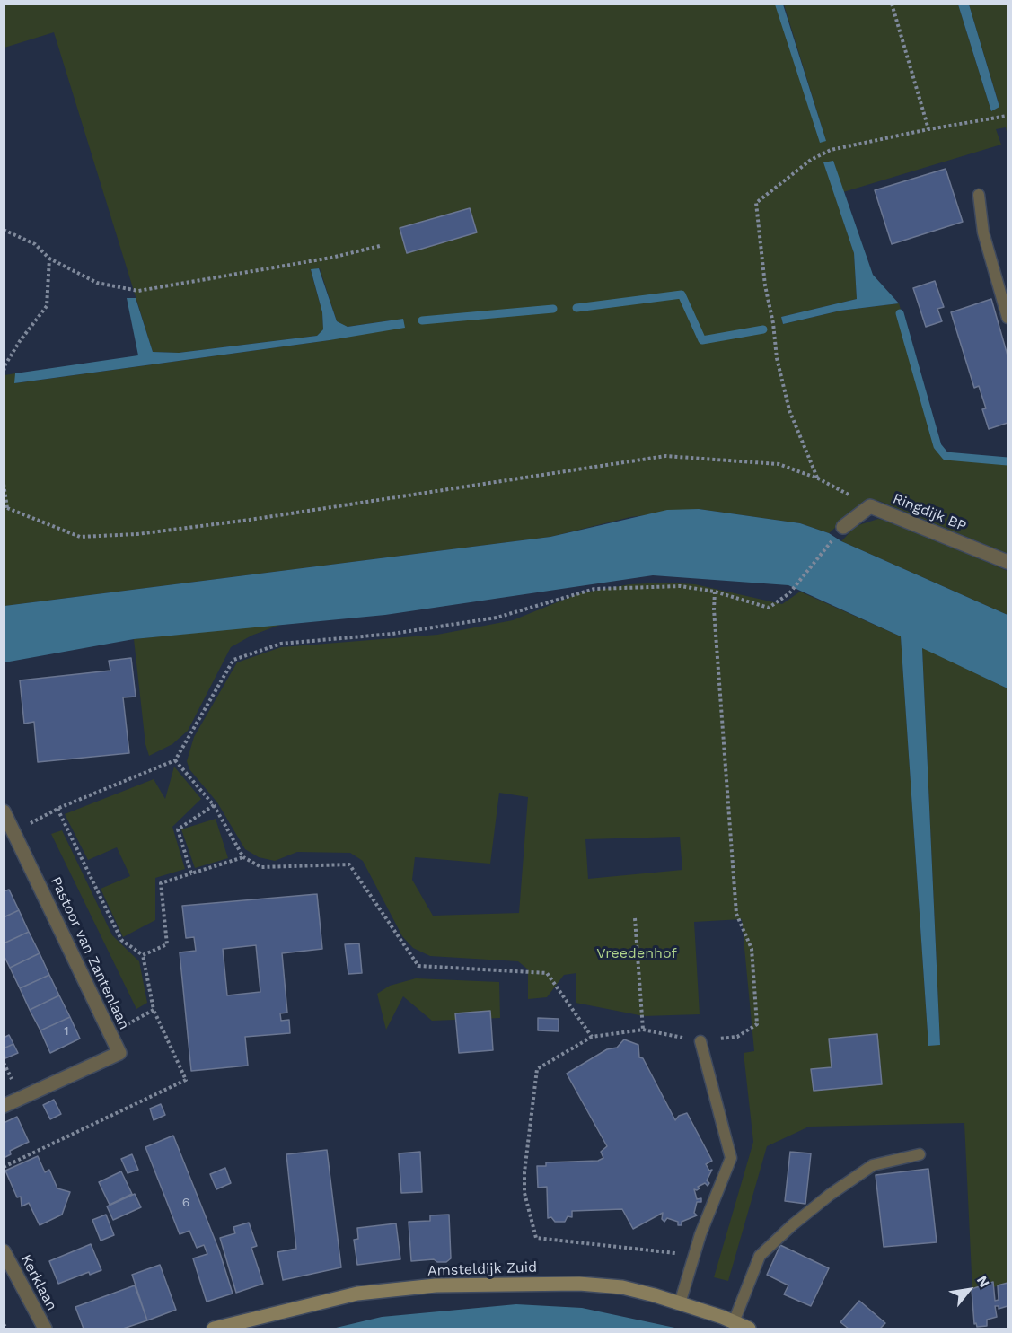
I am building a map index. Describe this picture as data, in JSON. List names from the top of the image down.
{
  "streets": {
    "street": [
      "Ringdijk BP",
      "Pastoor van Zantenlaan",
      "Amsteldijk Zuid",
      "Kerklaan"
    ]
  },
  "parks": ["Vreedenhof"],
  "house_numbers": ["1", "6"],
  "north": "top right"
}
